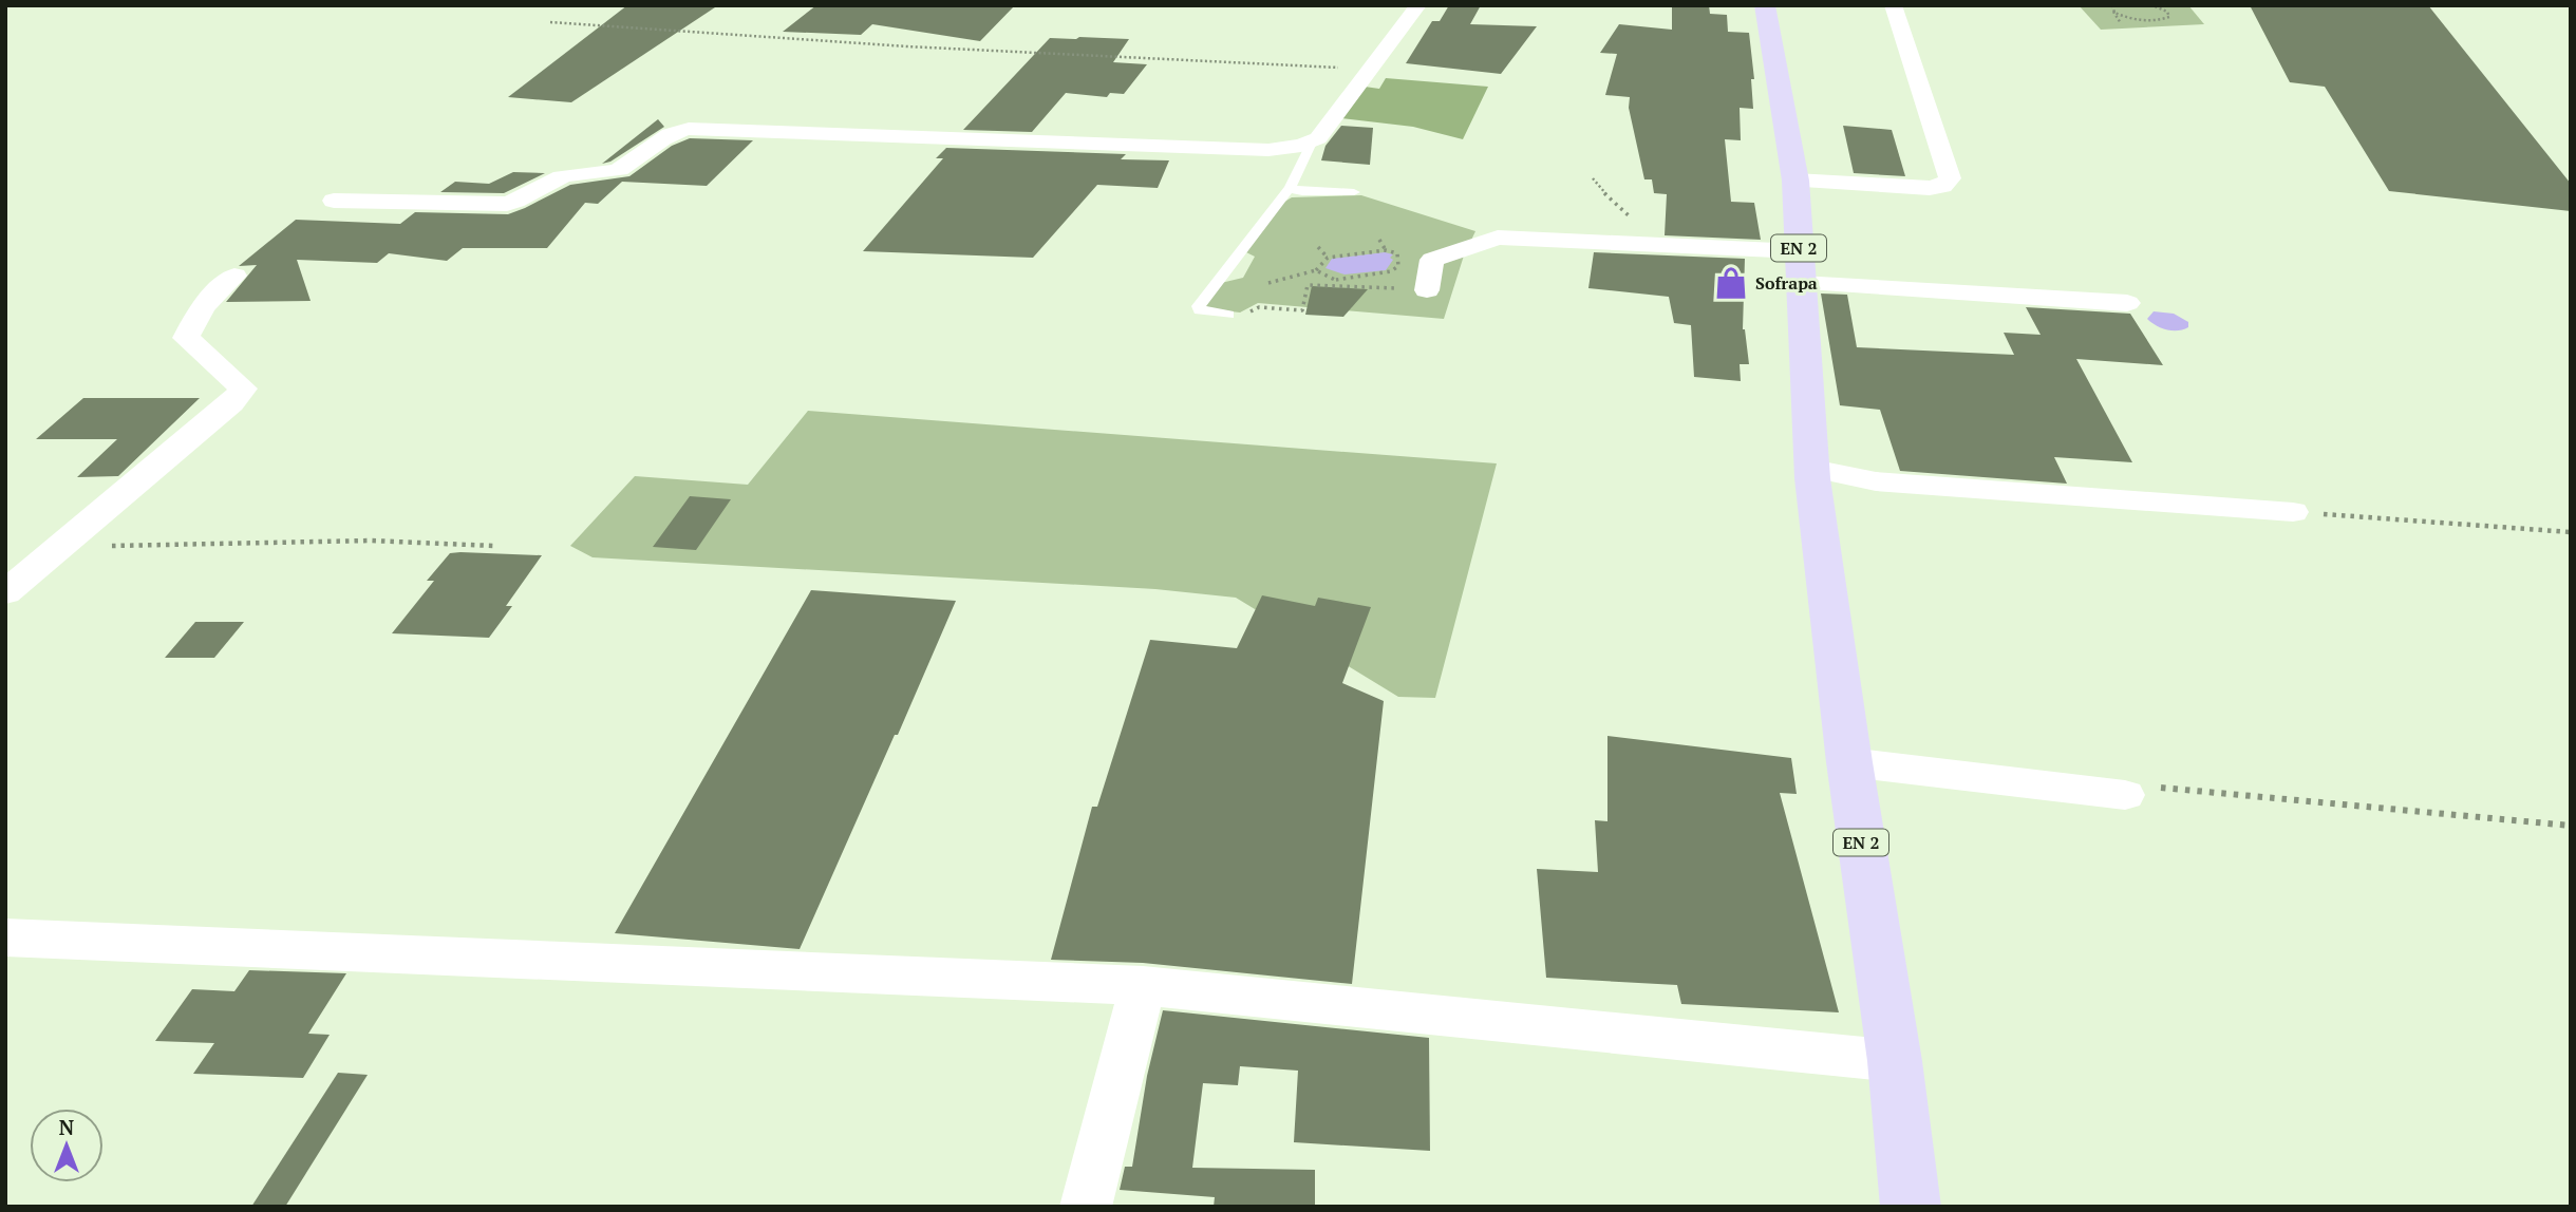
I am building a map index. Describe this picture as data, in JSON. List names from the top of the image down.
{
  "streets": {
    "main road": ["EN 2"]
  },
  "places": {
    "shop": ["Sofrapa"]
  },
  "north": "top"
}
